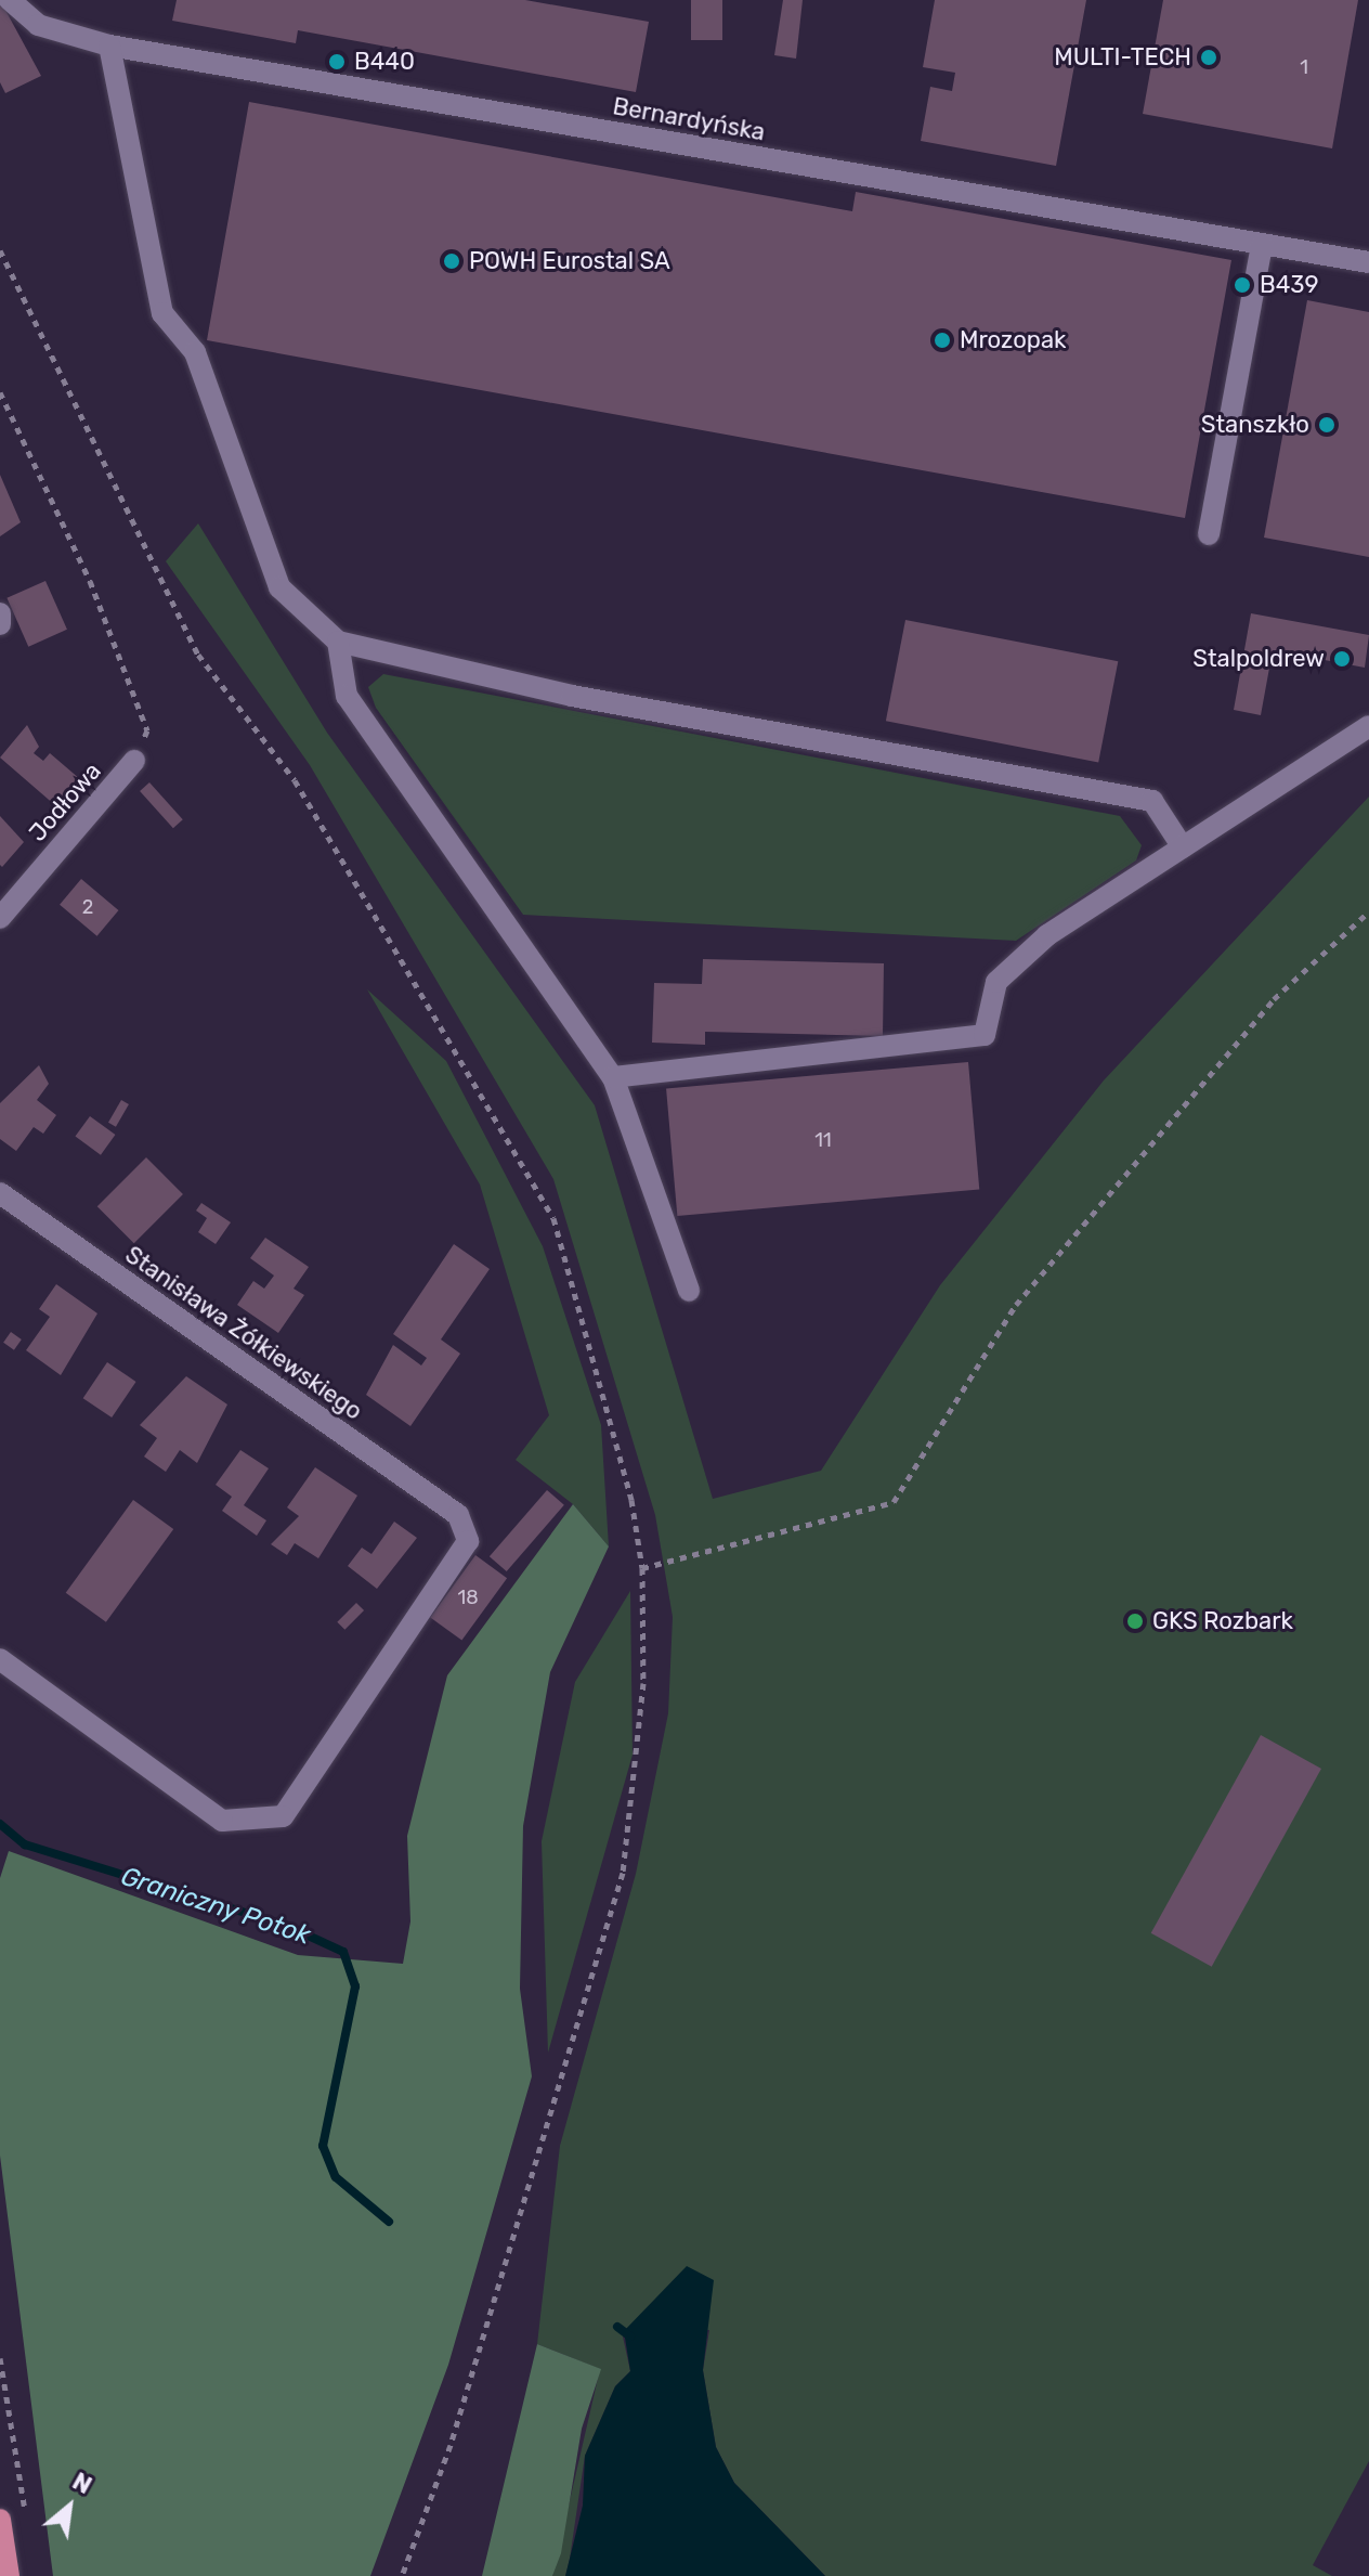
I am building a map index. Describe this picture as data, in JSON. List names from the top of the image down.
{
  "streets": {
    "street": ["Bernardyńska", "Jodłowa", "Stanisława Żółkiewskiego"]
  },
  "water": ["Graniczny Potok"],
  "places": [
    "MULTI-TECH",
    "B440",
    "POWH Eurostal SA",
    "B439",
    "Mrozopak",
    "Stanszkło",
    "Stalpoldrew",
    "GKS Rozbark"
  ],
  "house_numbers": [
    "1",
    "2",
    "11",
    "18"
  ],
  "north": "top right"
}
